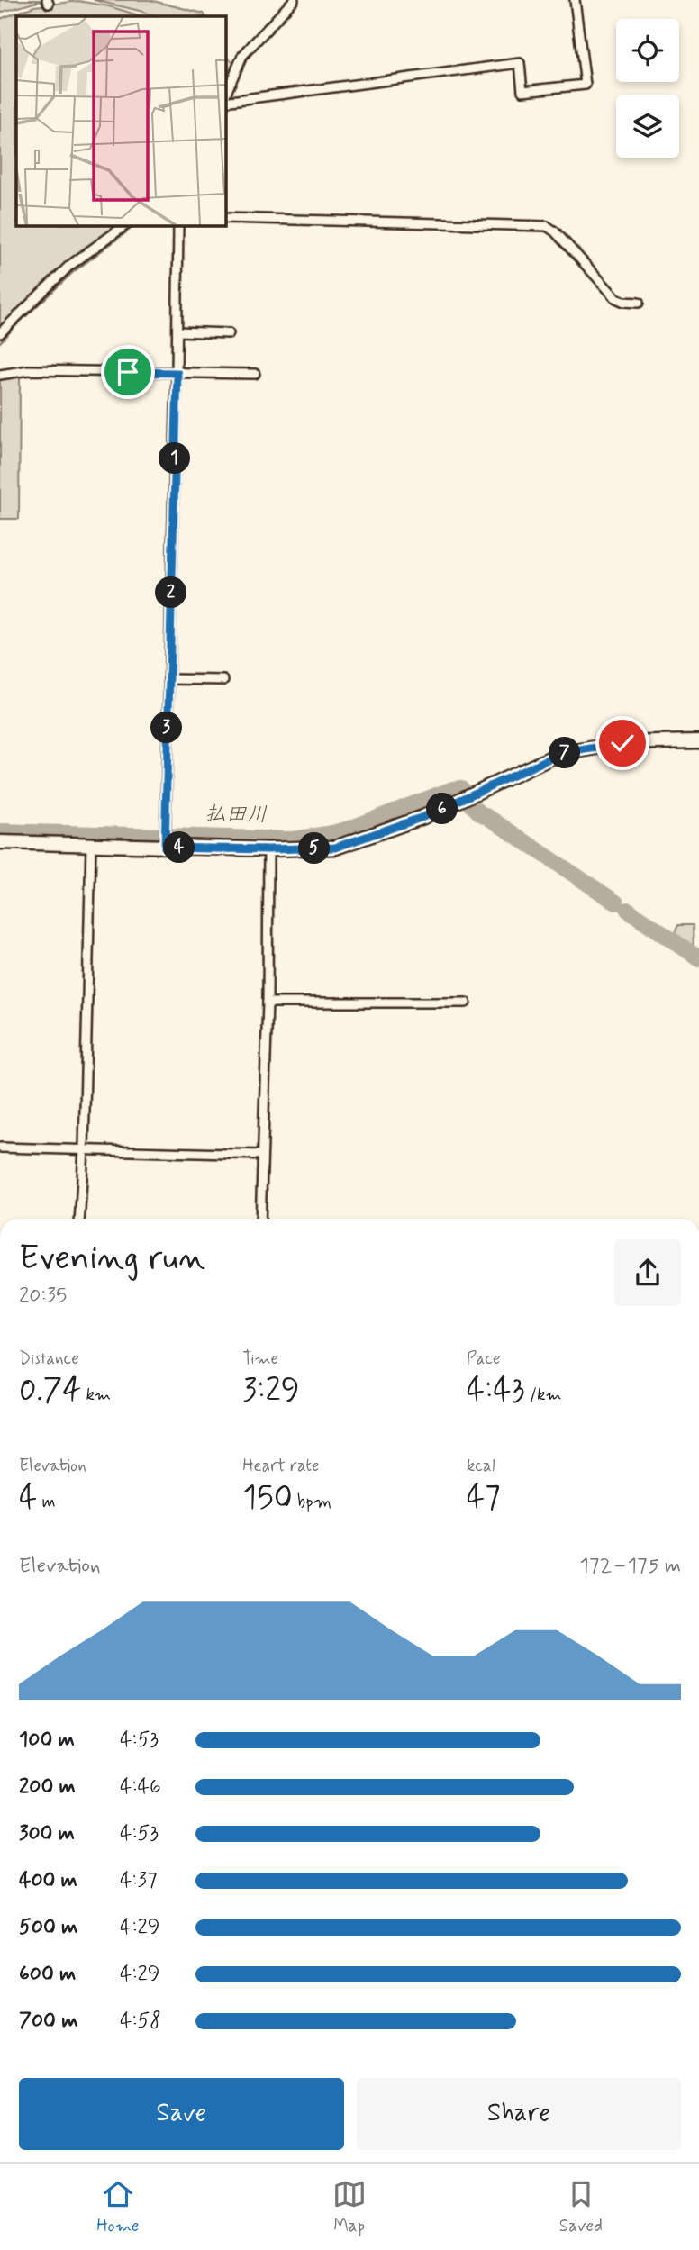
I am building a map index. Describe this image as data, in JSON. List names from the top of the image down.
{
  "water": ["払田川"],
  "page": {
    "pins": [
      "1",
      "2",
      "3",
      "7",
      "6",
      "4",
      "5"
    ],
    "heading": ["Evening run", "20:35"],
    "stats": [
      ["Distance", "0.74 km"],
      ["Time", "3:29"],
      ["Pace", "4:43 /km"],
      ["Elevation", "4 m"],
      ["Heart rate", "150 bpm"],
      ["kcal", "47"]
    ],
    "chart": ["Elevation", "172–175 m"],
    "list": [
      {
        "name": "100 m",
        "note": "4:53"
      },
      {
        "name": "200 m",
        "note": "4:46"
      },
      {
        "name": "300 m",
        "note": "4:53"
      },
      {
        "name": "400 m",
        "note": "4:37"
      },
      {
        "name": "500 m",
        "note": "4:29"
      },
      {
        "name": "600 m",
        "note": "4:29"
      },
      {
        "name": "700 m",
        "note": "4:58"
      }
    ],
    "buttons": ["Save", "Share"],
    "tabs": ["Home", "Map", "Saved"]
  }
}
